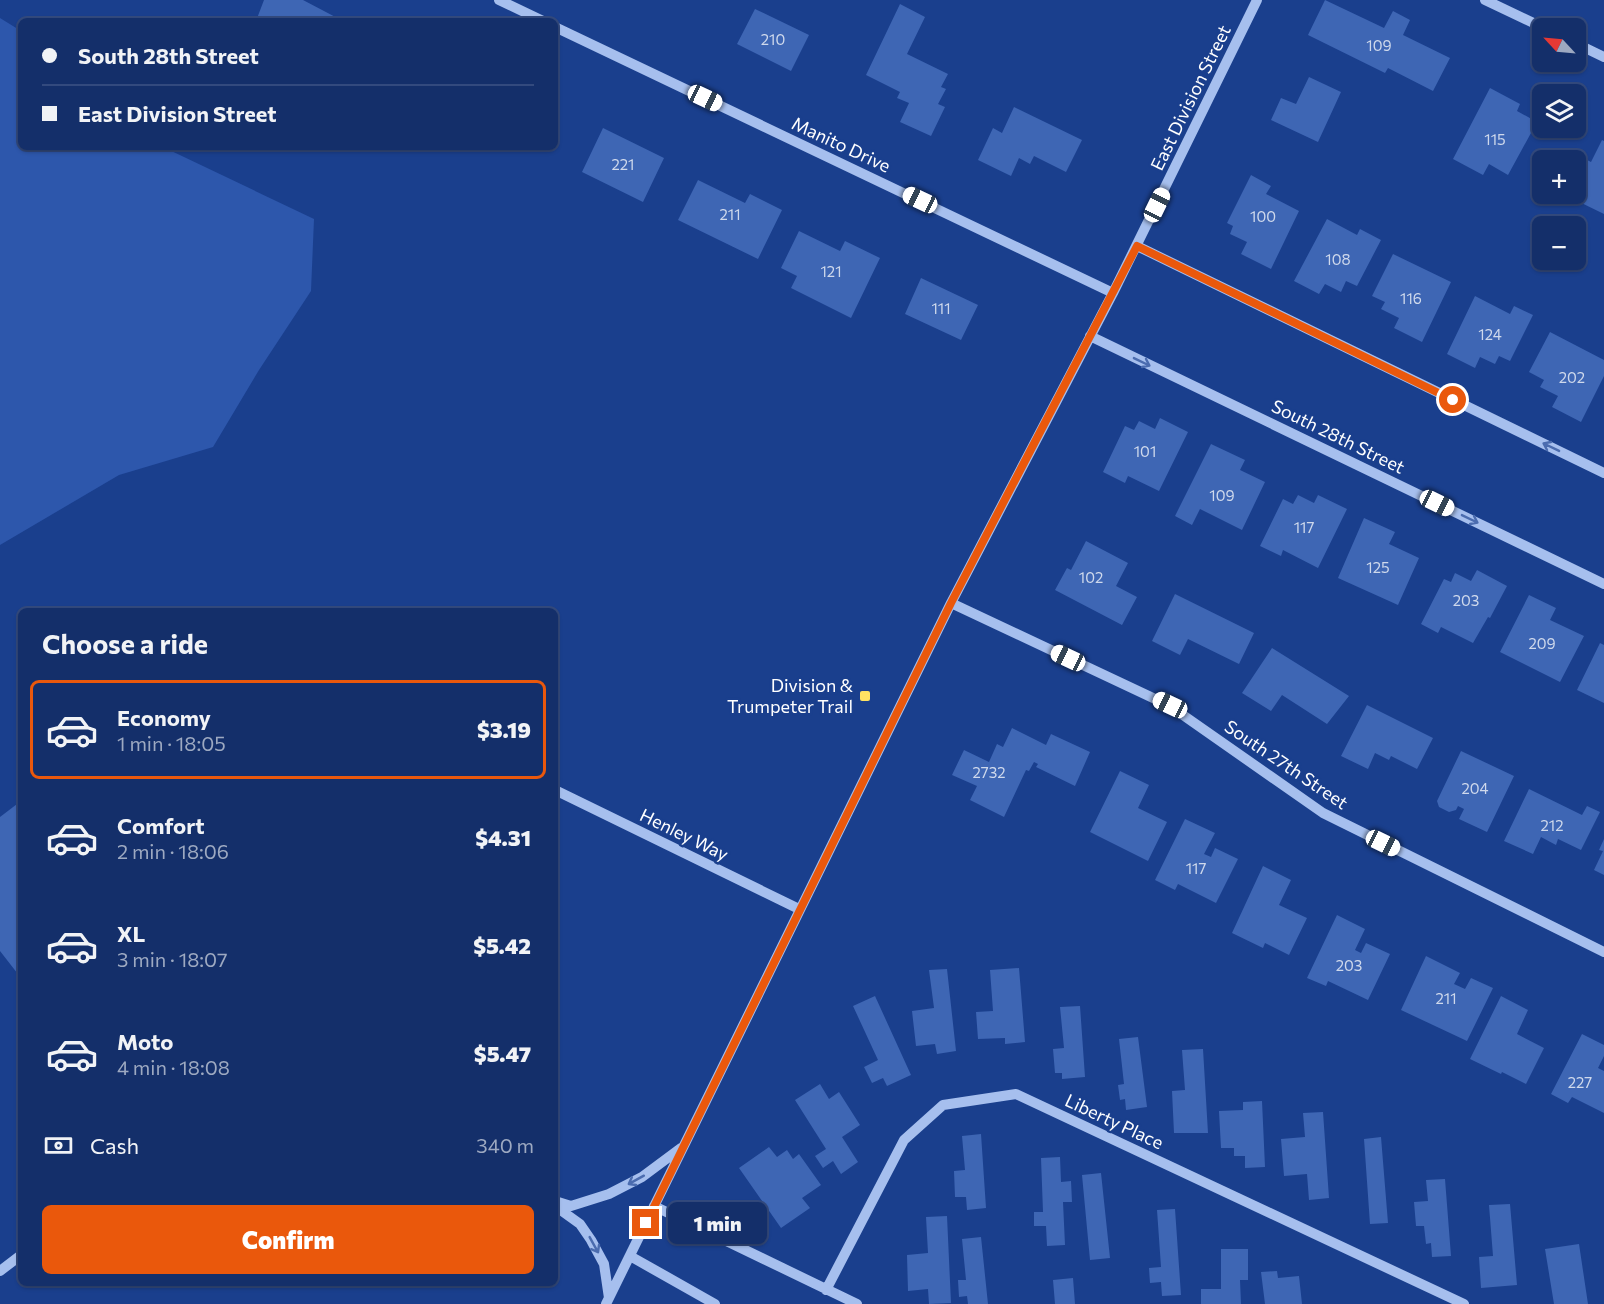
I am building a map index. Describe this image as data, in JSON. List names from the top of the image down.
{
  "streets": {
    "street": [
      "East Division Street",
      "Manito Drive",
      "South 28th Street",
      "South 27th Street",
      "Henley Way",
      "Liberty Place"
    ]
  },
  "crossings": [
    ["East Division Street", "Manito Drive"],
    ["East Division Street", "South 28th Street"],
    ["East Division Street", "South 27th Street"],
    ["East Division Street", "Henley Way"]
  ],
  "one_way": ["South 28th Street"],
  "places": {
    "transit": ["Division & Trumpeter Trail"]
  },
  "house_numbers": [
    "210",
    "109",
    "115",
    "221",
    "211",
    "100",
    "108",
    "121",
    "116",
    "111",
    "124",
    "202",
    "101",
    "109",
    "117",
    "125",
    "102",
    "203",
    "209",
    "2732",
    "204",
    "212",
    "117",
    "203",
    "211",
    "227"
  ],
  "north": "top left",
  "page": {
    "map_buttons": ["+", "−"],
    "banner": ["South 28th Street", "East Division Street"],
    "heading": "Choose a ride",
    "list": [
      {
        "name": "Economy",
        "note": "1 min · 18:05",
        "value": "$3.19"
      },
      {
        "name": "Comfort",
        "note": "2 min · 18:06",
        "value": "$4.31"
      },
      {
        "name": "XL",
        "note": "3 min · 18:07",
        "value": "$5.42"
      },
      {
        "name": "Moto",
        "note": "4 min · 18:08",
        "value": "$5.47"
      }
    ],
    "pay": ["Cash", "340 m"],
    "buttons": "Confirm",
    "bubble": "1 min"
  }
}
